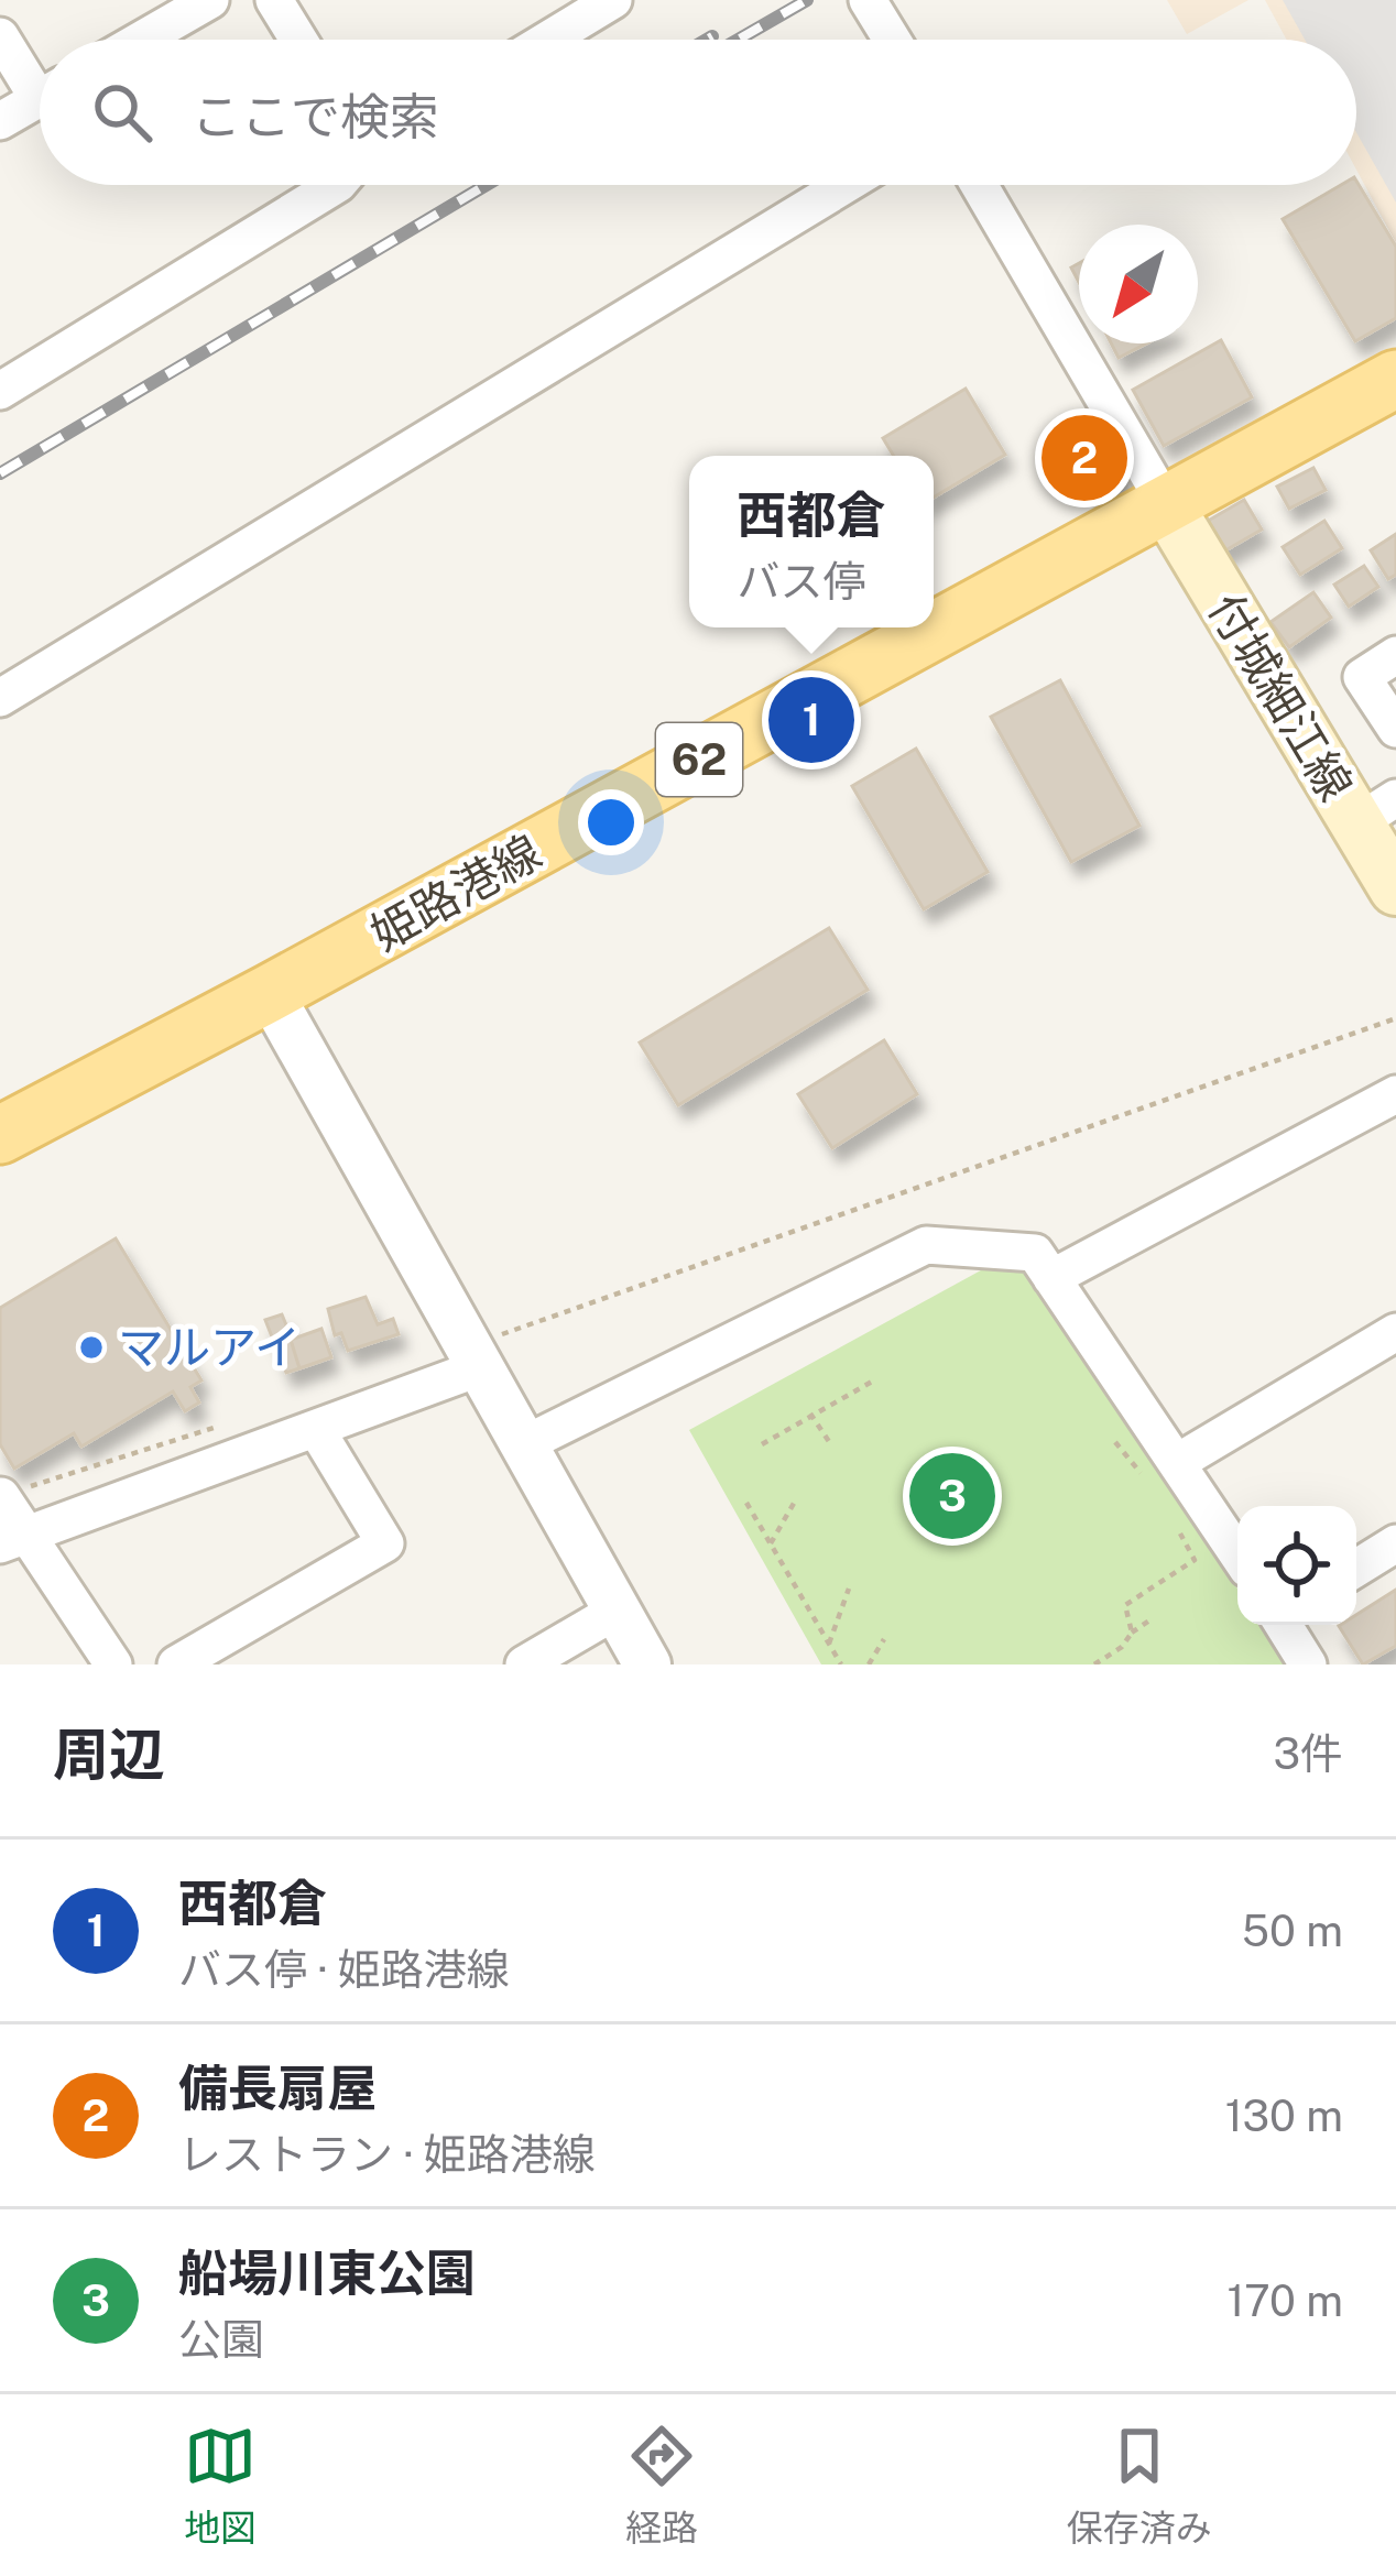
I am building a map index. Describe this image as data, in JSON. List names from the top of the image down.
{
  "streets": {
    "main road": ["付城細江線", "62", "姫路港線"]
  },
  "crossings": [
    ["付城細江線", "姫路港線"]
  ],
  "places": ["マルアイ"],
  "north": "bottom left",
  "page": {
    "search": "ここで検索",
    "pins": ["2", "1", "3"],
    "popup": ["西都倉", "バス停"],
    "heading": ["周辺", "3件"],
    "list": [
      {
        "mark": "1",
        "name": "西都倉",
        "note": "バス停 · 姫路港線",
        "value": "50 m"
      },
      {
        "mark": "2",
        "name": "備長扇屋",
        "note": "レストラン · 姫路港線",
        "value": "130 m"
      },
      {
        "mark": "3",
        "name": "船場川東公園",
        "note": "公園",
        "value": "170 m"
      }
    ],
    "nav": ["地図", "経路", "保存済み"]
  }
}
